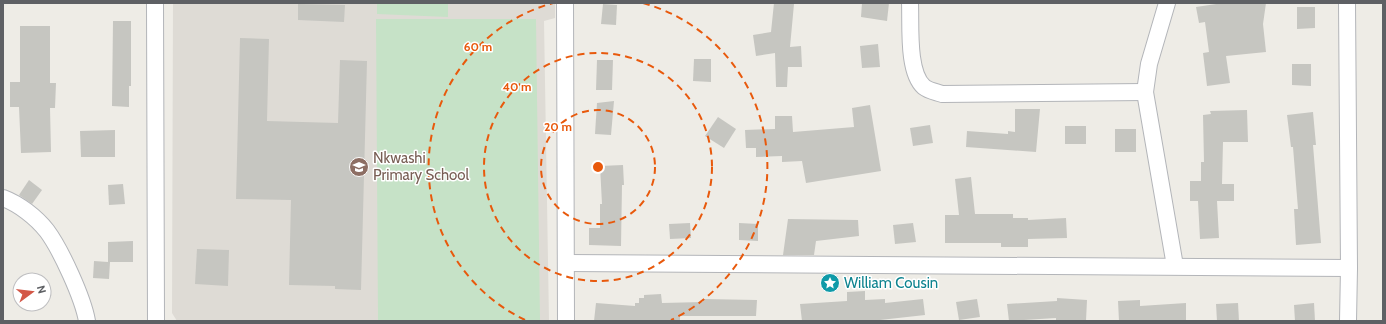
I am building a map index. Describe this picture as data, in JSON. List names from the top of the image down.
{
  "places": {
    "school or university": ["Nkwashi Primary School"],
    "place": ["William Cousin"]
  },
  "north": "right",
  "rings": ["60 m", "40 m", "20 m"]
}
